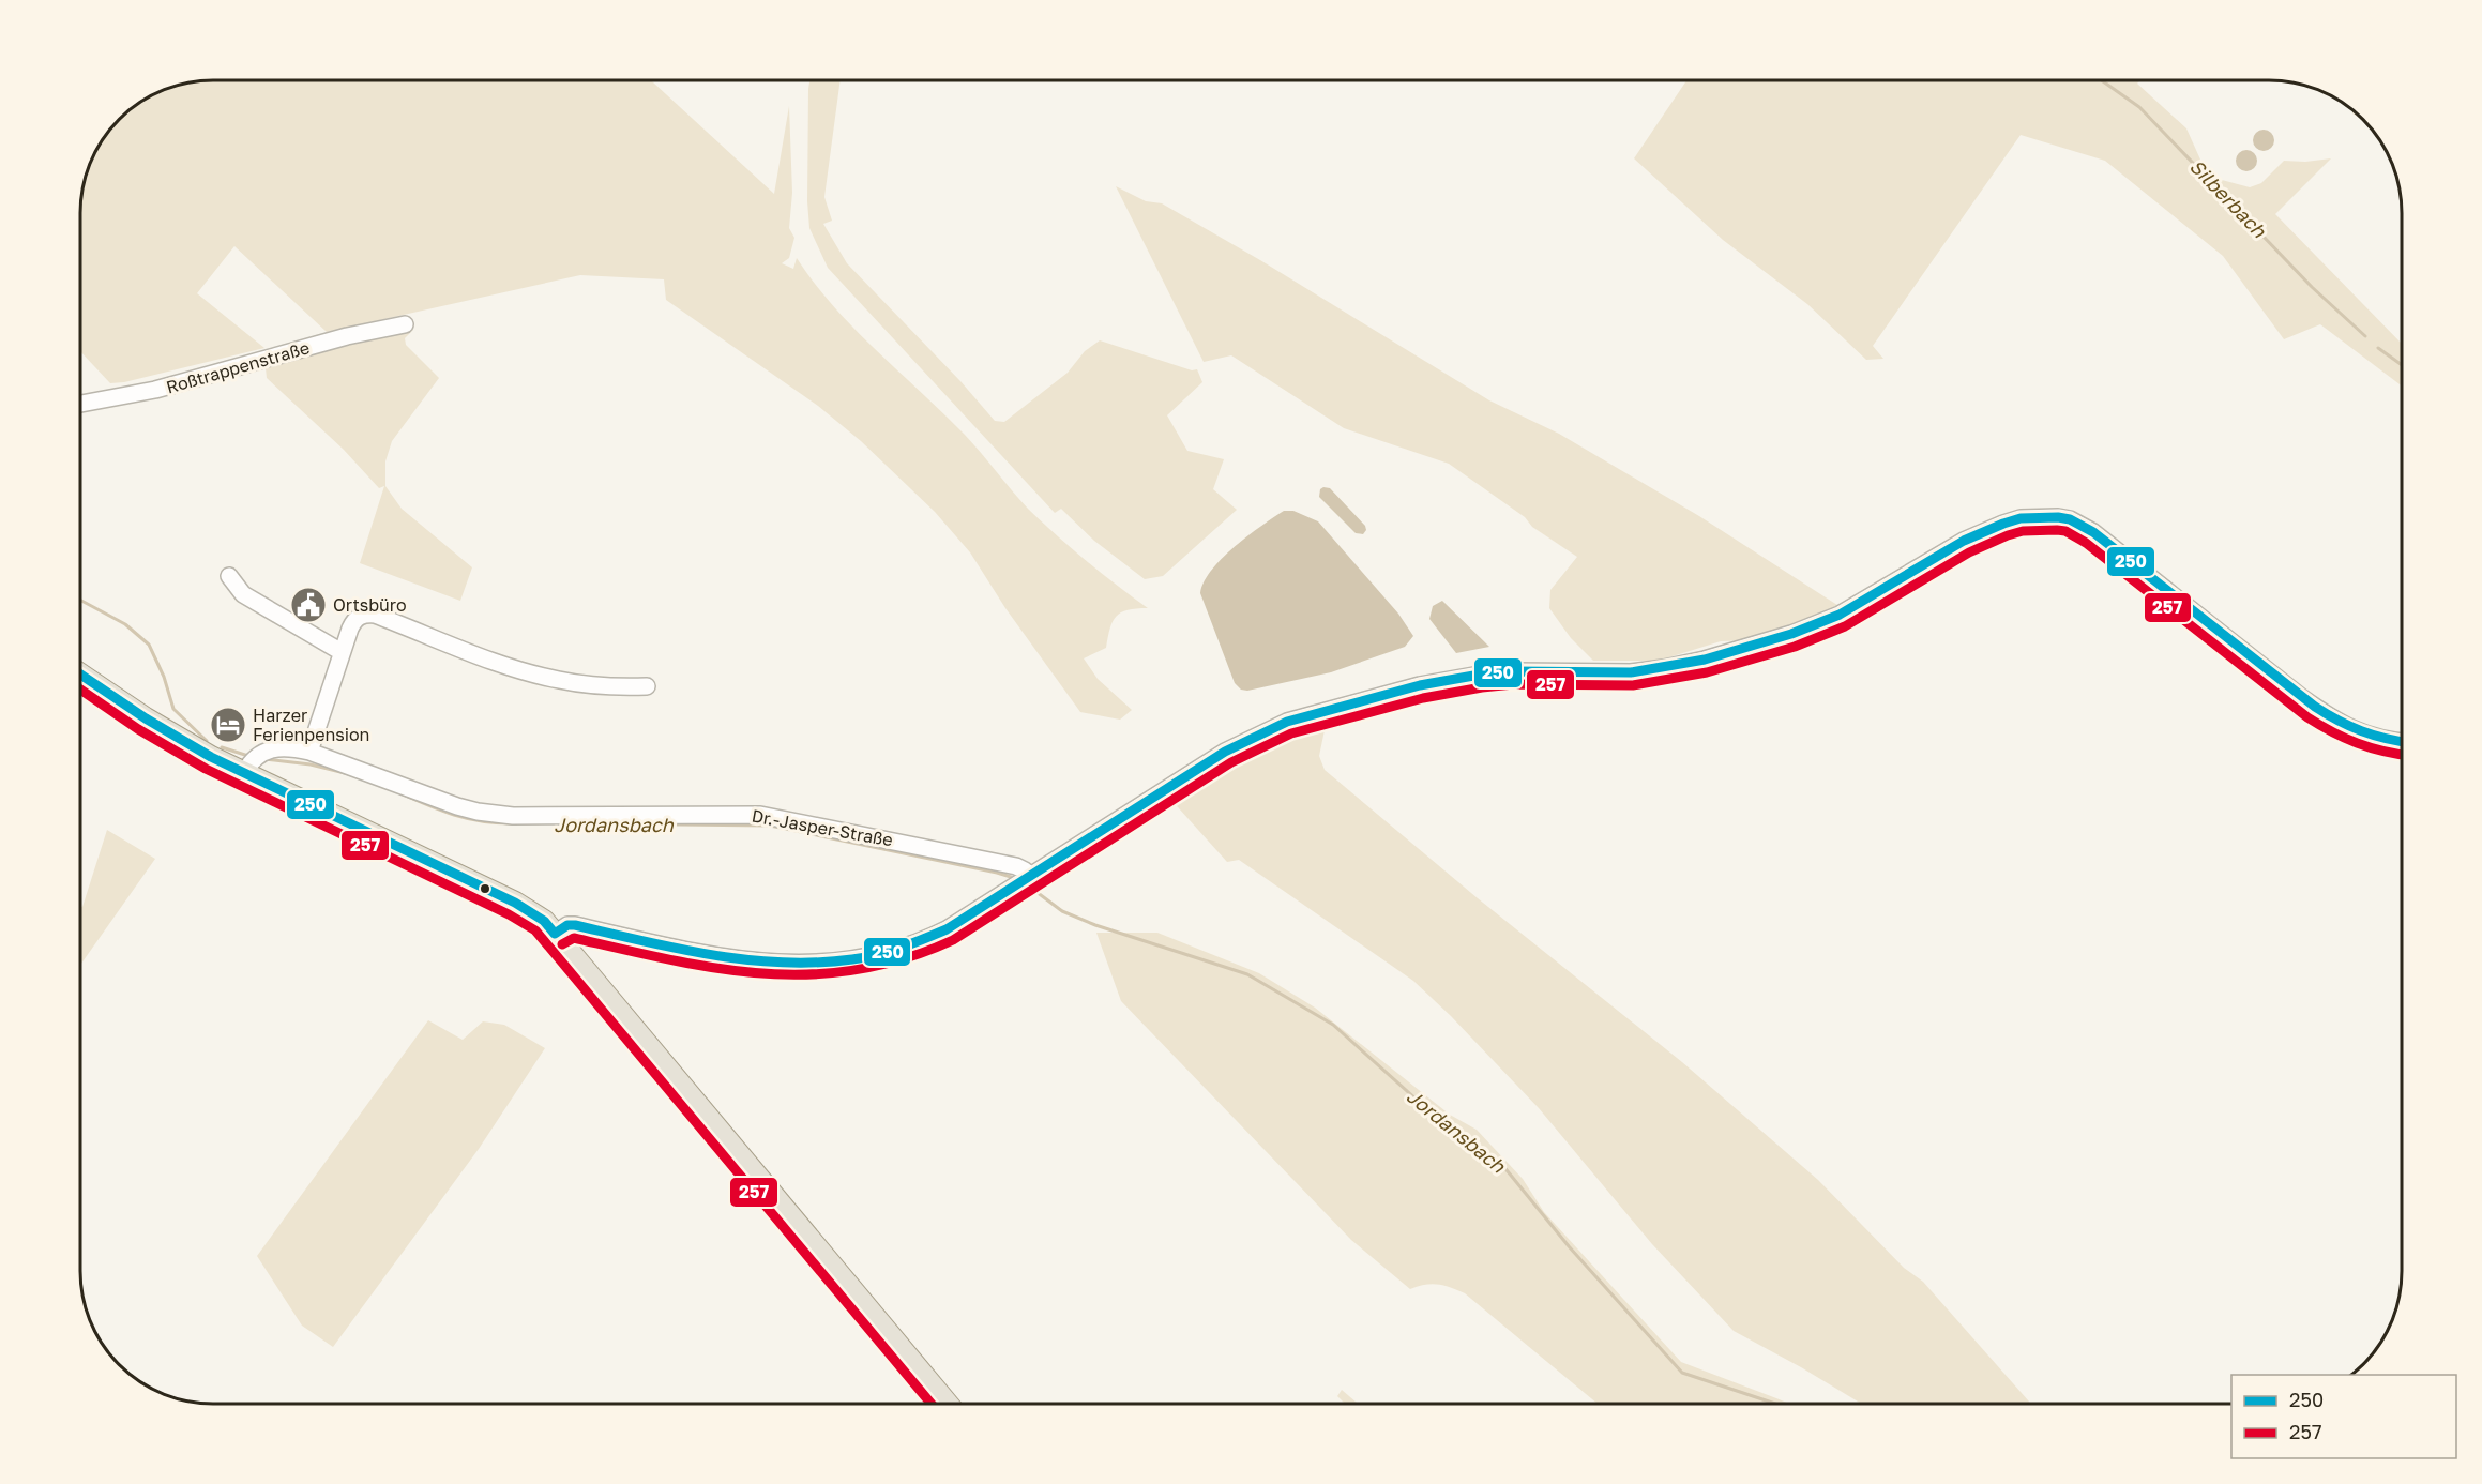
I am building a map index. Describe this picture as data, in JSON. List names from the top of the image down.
{
  "streets": {
    "street": ["Roßtrappenstraße", "Dr.-Jasper-Straße"]
  },
  "water": ["Silberbach", "Jordansbach"],
  "places": {
    "public building": ["Ortsbüro"],
    "hotel": ["Harzer Ferienpension"]
  },
  "lines": ["transit line 250", "transit line 257"],
  "legend": ["250", "257"]
}
